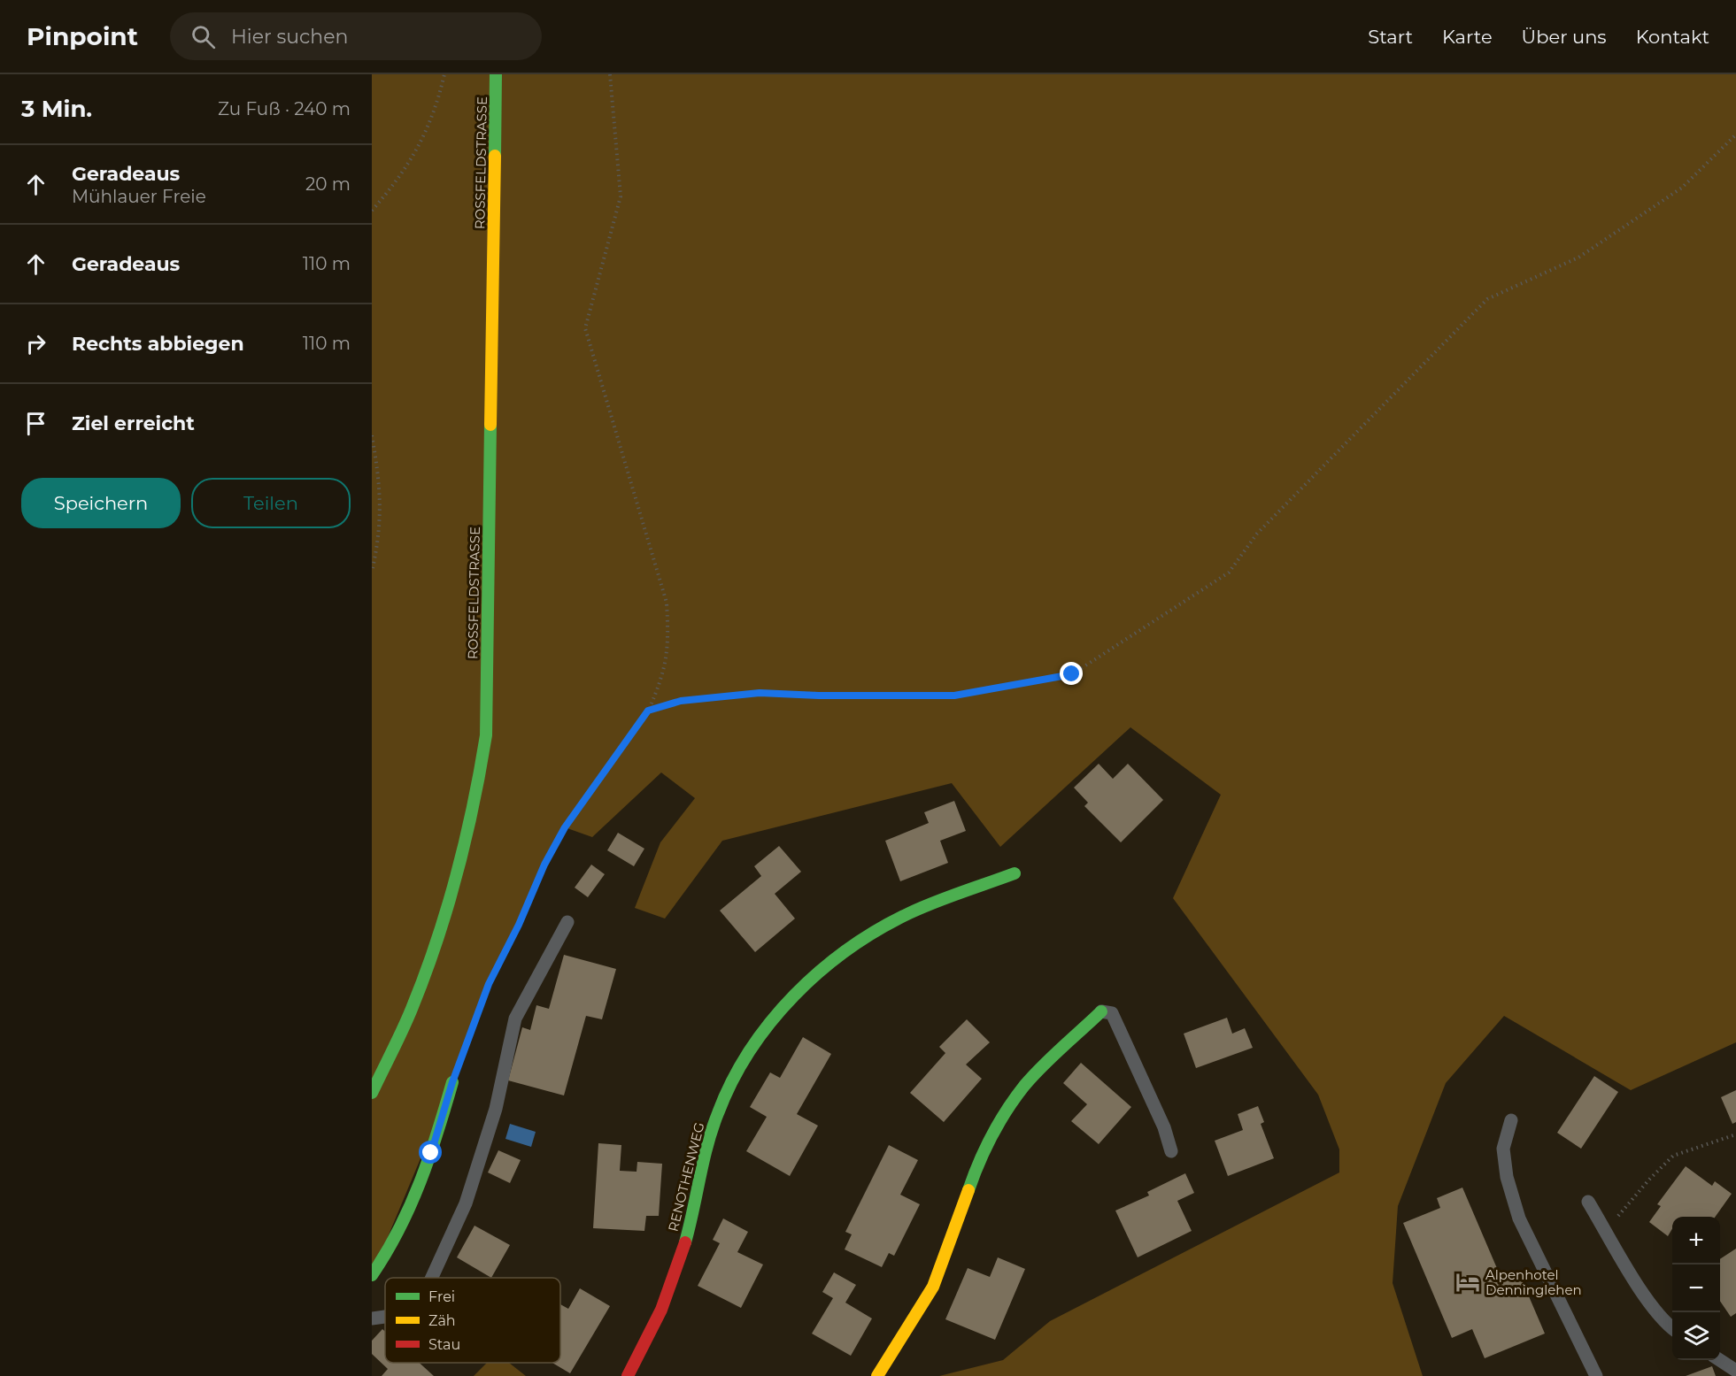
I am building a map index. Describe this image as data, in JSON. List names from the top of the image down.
{
  "streets": {
    "street": ["ROSSFELDSTRASSE", "RENOTHENWEG"]
  },
  "places": {
    "hotel": ["Alpenhotel Denninglehen"]
  },
  "legend": ["Frei", "Zäh", "Stau"],
  "page": {
    "header": "Pinpoint",
    "search": "Hier suchen",
    "nav": [
      "Start",
      "Karte",
      "Über uns",
      "Kontakt"
    ],
    "heading": ["3 Min.", "Zu Fuß · 240 m"],
    "list": [
      ["Geradeaus", "Mühlauer Freie", "20 m"],
      ["Geradeaus", "110 m"],
      ["Rechts abbiegen", "110 m"],
      "Ziel erreicht"
    ],
    "buttons": ["Speichern", "Teilen"],
    "map_buttons": ["+", "−"]
  }
}
